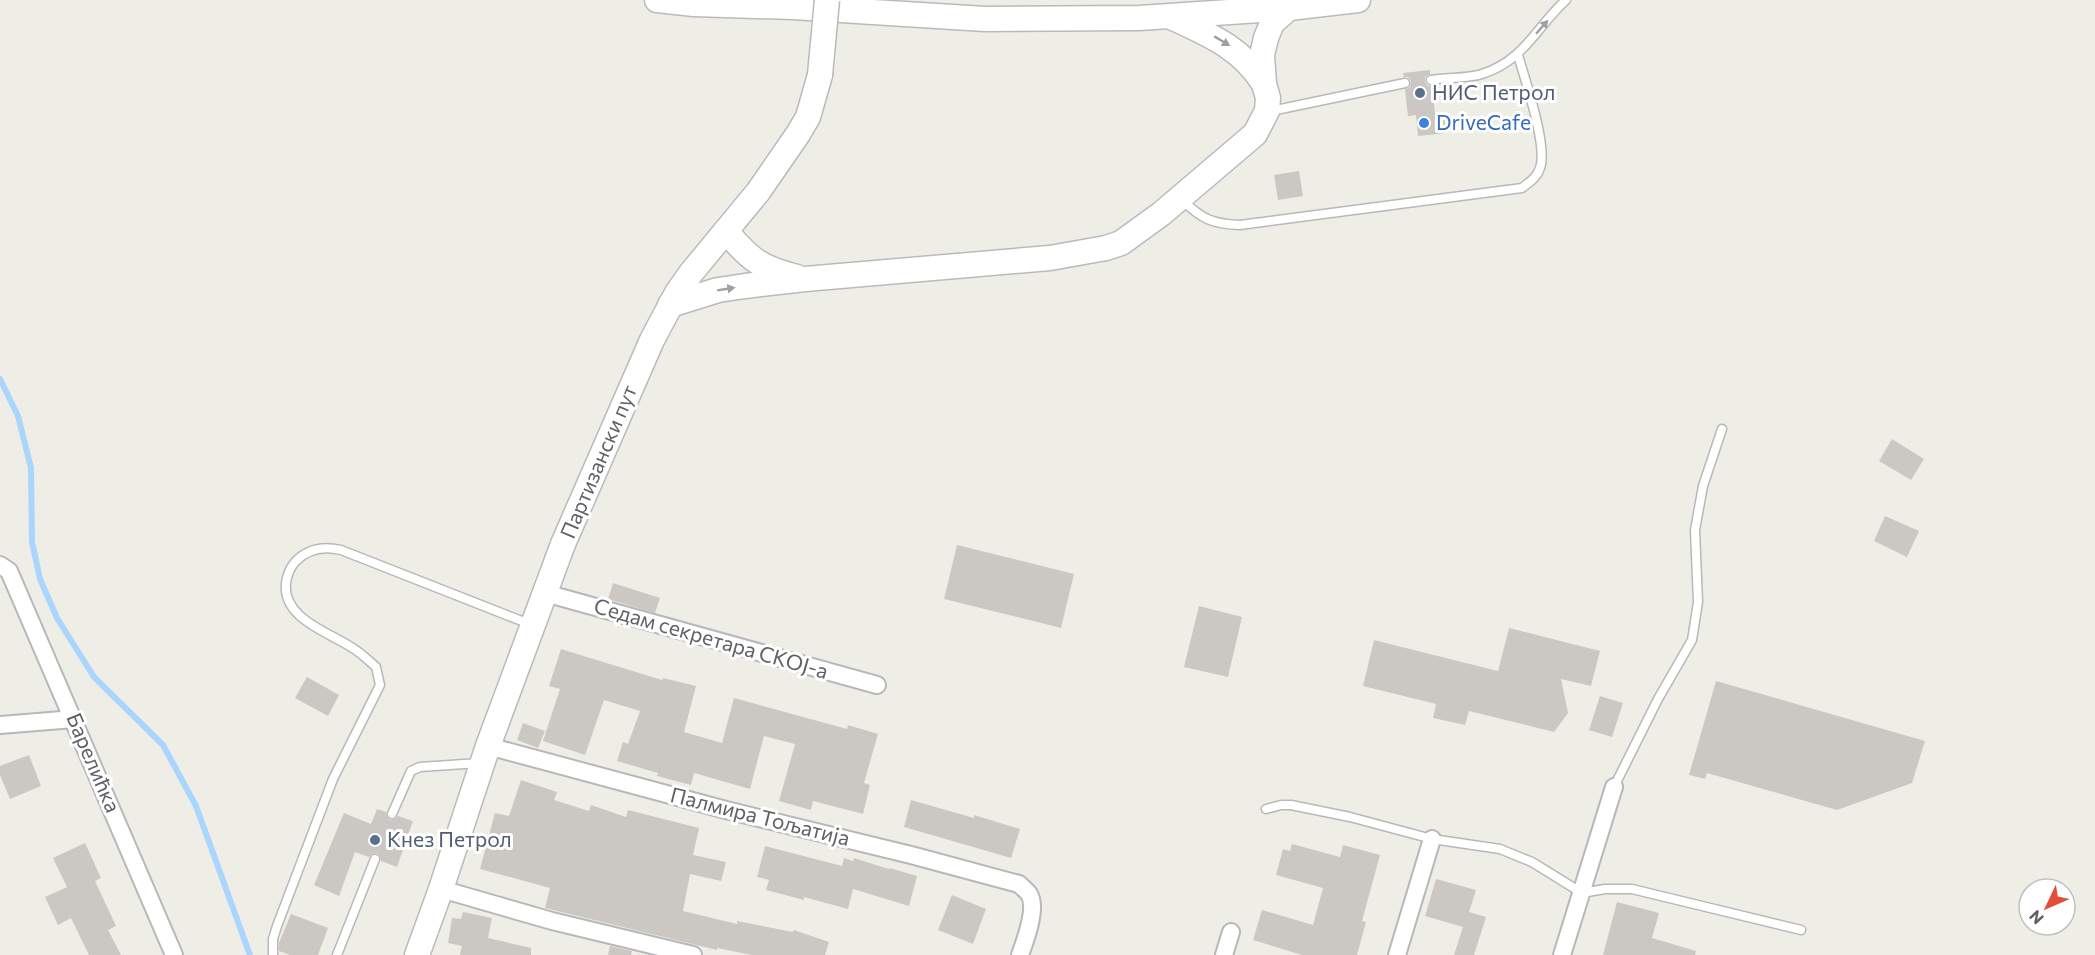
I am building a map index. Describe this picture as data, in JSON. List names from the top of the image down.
{
  "streets": {
    "main road": ["Партизански пут"],
    "street": ["Седам секретара СКОЈ-а", "Барелићка", "Палмира Тољатија"]
  },
  "crossings": [
    ["Партизански пут", "Седам секретара СКОЈ-а"],
    ["Партизански пут", "Палмира Тољатија"]
  ],
  "places": ["НИС Петрол", "DriveCafe", "Кнез Петрол"],
  "north": "bottom left"
}
